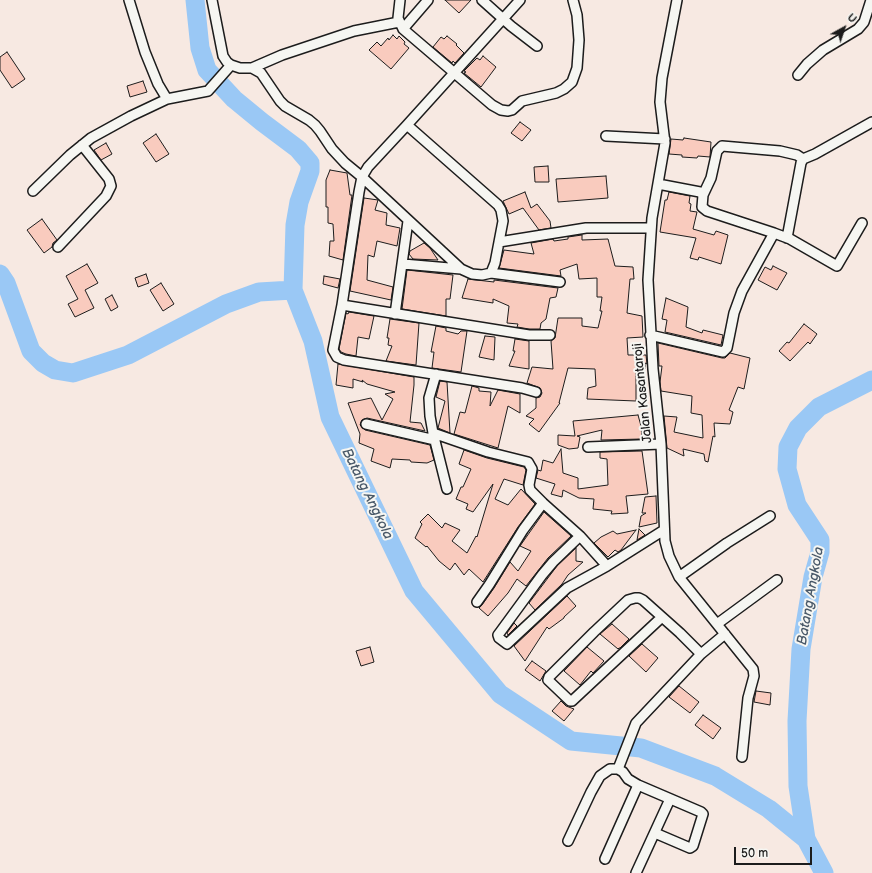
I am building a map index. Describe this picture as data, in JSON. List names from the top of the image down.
{
  "streets": {
    "street": ["Jalan Kasantaroji"]
  },
  "water": ["Batang Angkola"],
  "scale_bar": "50 m",
  "north": "top right"
}
